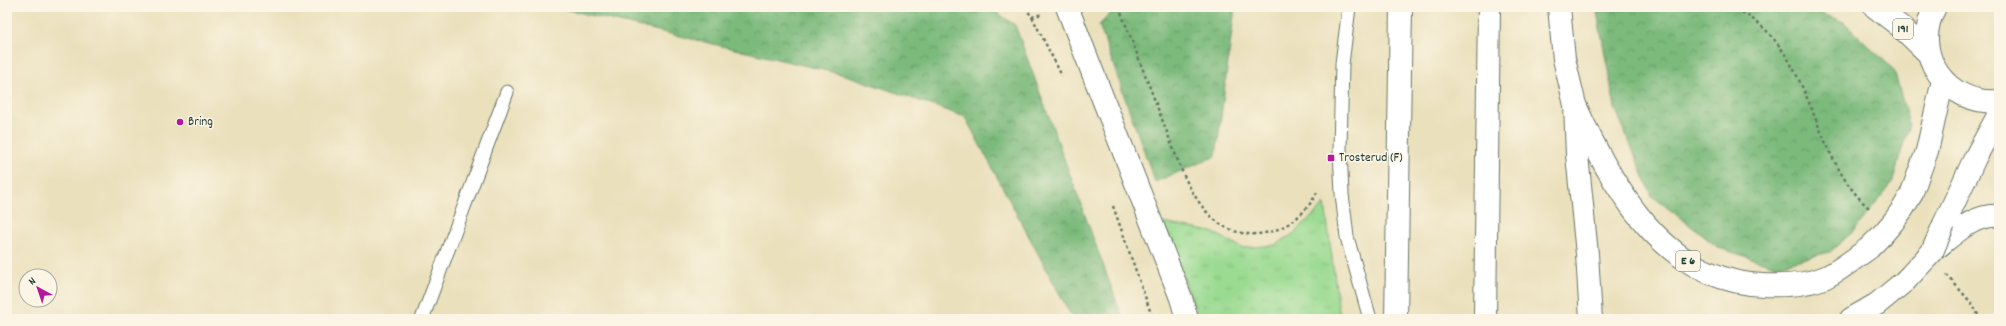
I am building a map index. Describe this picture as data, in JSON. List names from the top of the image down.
{
  "streets": {
    "highway": ["191", "E 6"]
  },
  "crossings": [
    ["191", "E 6"]
  ],
  "places": {
    "other": ["Bring"],
    "transit": ["Trosterud (F)"]
  },
  "north": "top left"
}
